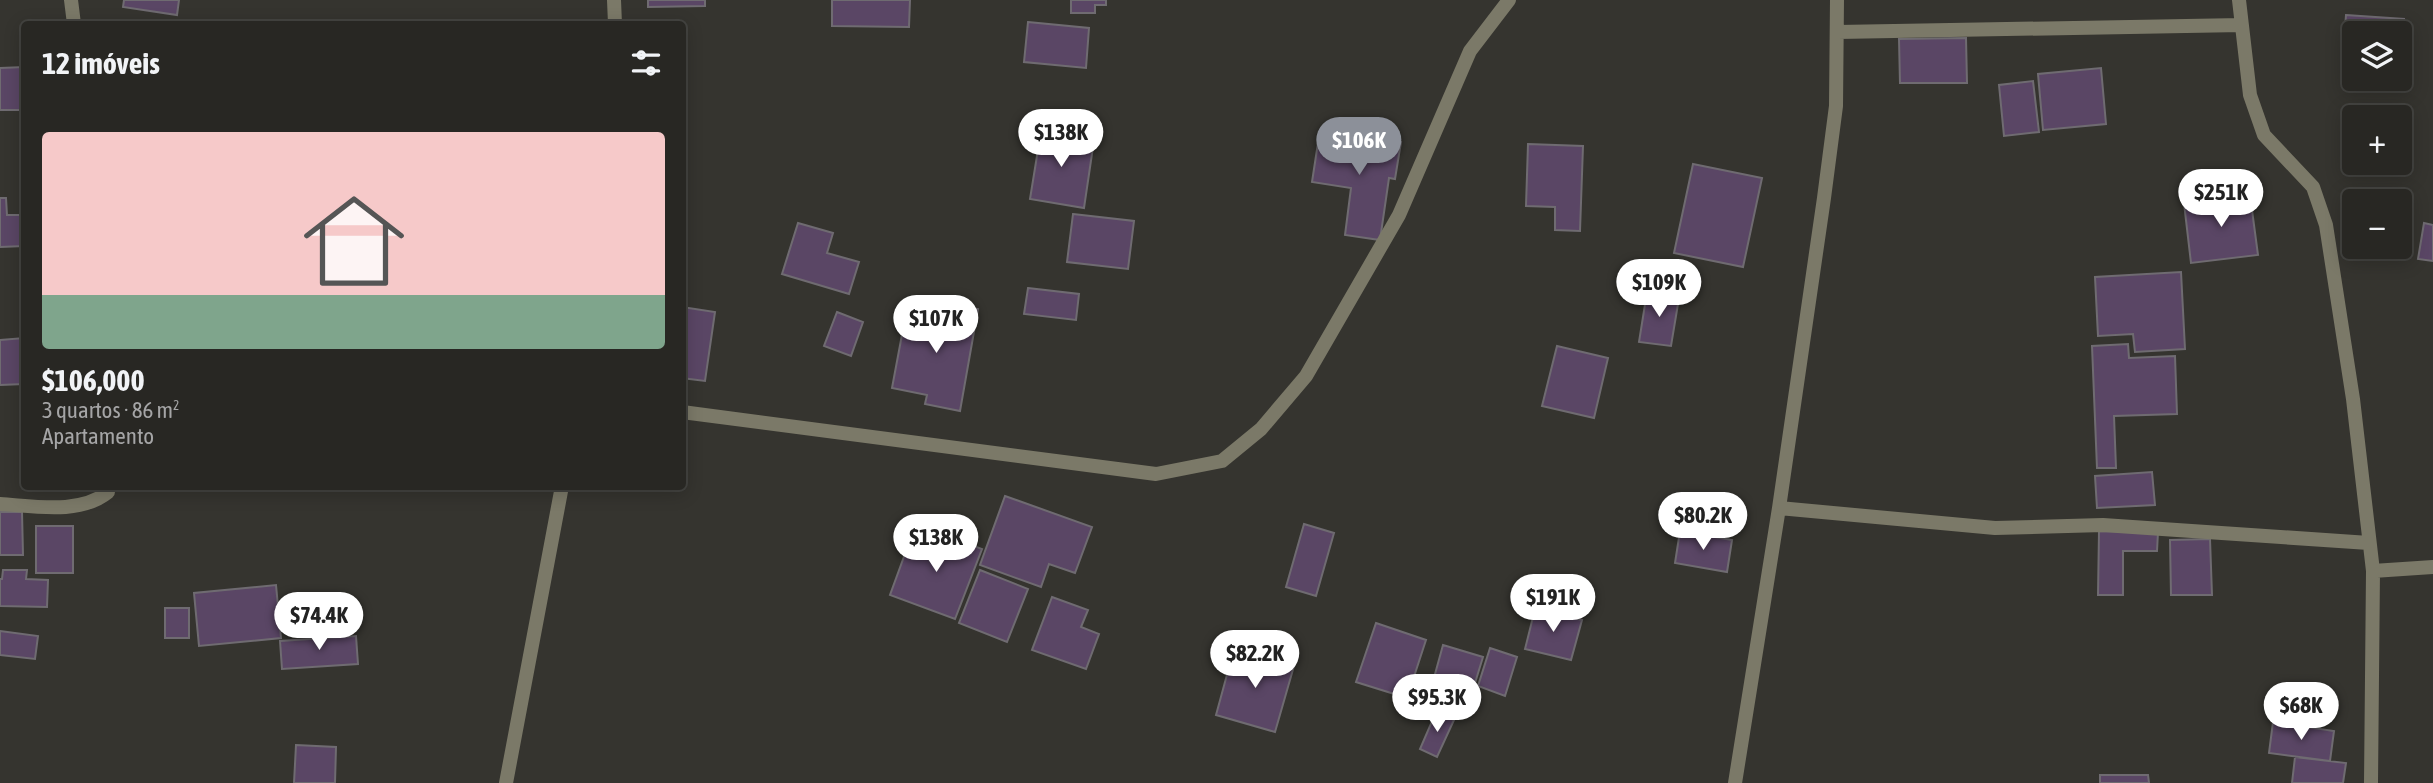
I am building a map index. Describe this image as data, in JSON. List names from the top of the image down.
{
  "page": {
    "map_buttons": ["+", "−"],
    "heading": "12 imóveis",
    "list": [
      {
        "name": "$106,000",
        "note": "3 quartos · 86 m² · Apartamento"
      }
    ],
    "price": [
      "$138K",
      "$106K",
      "$251K",
      "$109K",
      "$107K",
      "$80.2K",
      "$138K",
      "$191K",
      "$74.4K",
      "$82.2K",
      "$95.3K",
      "$68K"
    ]
  }
}
